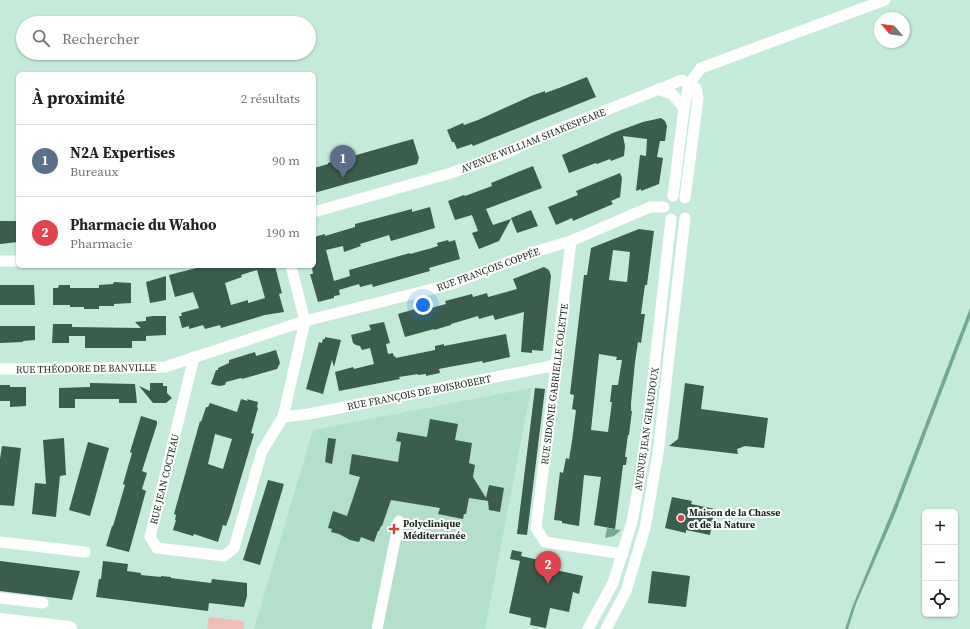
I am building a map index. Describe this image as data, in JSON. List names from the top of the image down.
{
  "streets": {
    "street": [
      "AVENUE WILLIAM SHAKESPEARE",
      "RUE FRANÇOIS COPPÉE",
      "RUE THÉODORE DE BANVILLE",
      "RUE SIDONIE GABRIELLE COLETTE",
      "RUE FRANÇOIS DE BOISROBERT",
      "AVENUE JEAN GIRAUDOUX",
      "RUE JEAN COCTEAU"
    ]
  },
  "crossings": [
    ["RUE FRANÇOIS COPPÉE", "RUE THÉODORE DE BANVILLE"],
    ["RUE FRANÇOIS COPPÉE", "RUE SIDONIE GABRIELLE COLETTE"],
    ["RUE FRANÇOIS COPPÉE", "AVENUE JEAN GIRAUDOUX"],
    ["RUE FRANÇOIS COPPÉE", "RUE JEAN COCTEAU"],
    ["RUE THÉODORE DE BANVILLE", "RUE JEAN COCTEAU"],
    ["RUE SIDONIE GABRIELLE COLETTE", "RUE FRANÇOIS DE BOISROBERT"],
    ["RUE SIDONIE GABRIELLE COLETTE", "AVENUE JEAN GIRAUDOUX"],
    ["RUE FRANÇOIS DE BOISROBERT", "RUE JEAN COCTEAU"]
  ],
  "places": {
    "other": ["Maison de la Chasse et de la Nature"],
    "health": ["Polyclinique Méditerranée"]
  },
  "north": "top left",
  "page": {
    "search": "Rechercher",
    "heading": ["À proximité", "2 résultats"],
    "list": [
      {
        "mark": "1",
        "name": "N2A Expertises",
        "note": "Bureaux",
        "value": "90 m"
      },
      {
        "mark": "2",
        "name": "Pharmacie du Wahoo",
        "note": "Pharmacie",
        "value": "190 m"
      }
    ],
    "pins": ["1", "2"],
    "map_buttons": ["+", "−"]
  }
}
